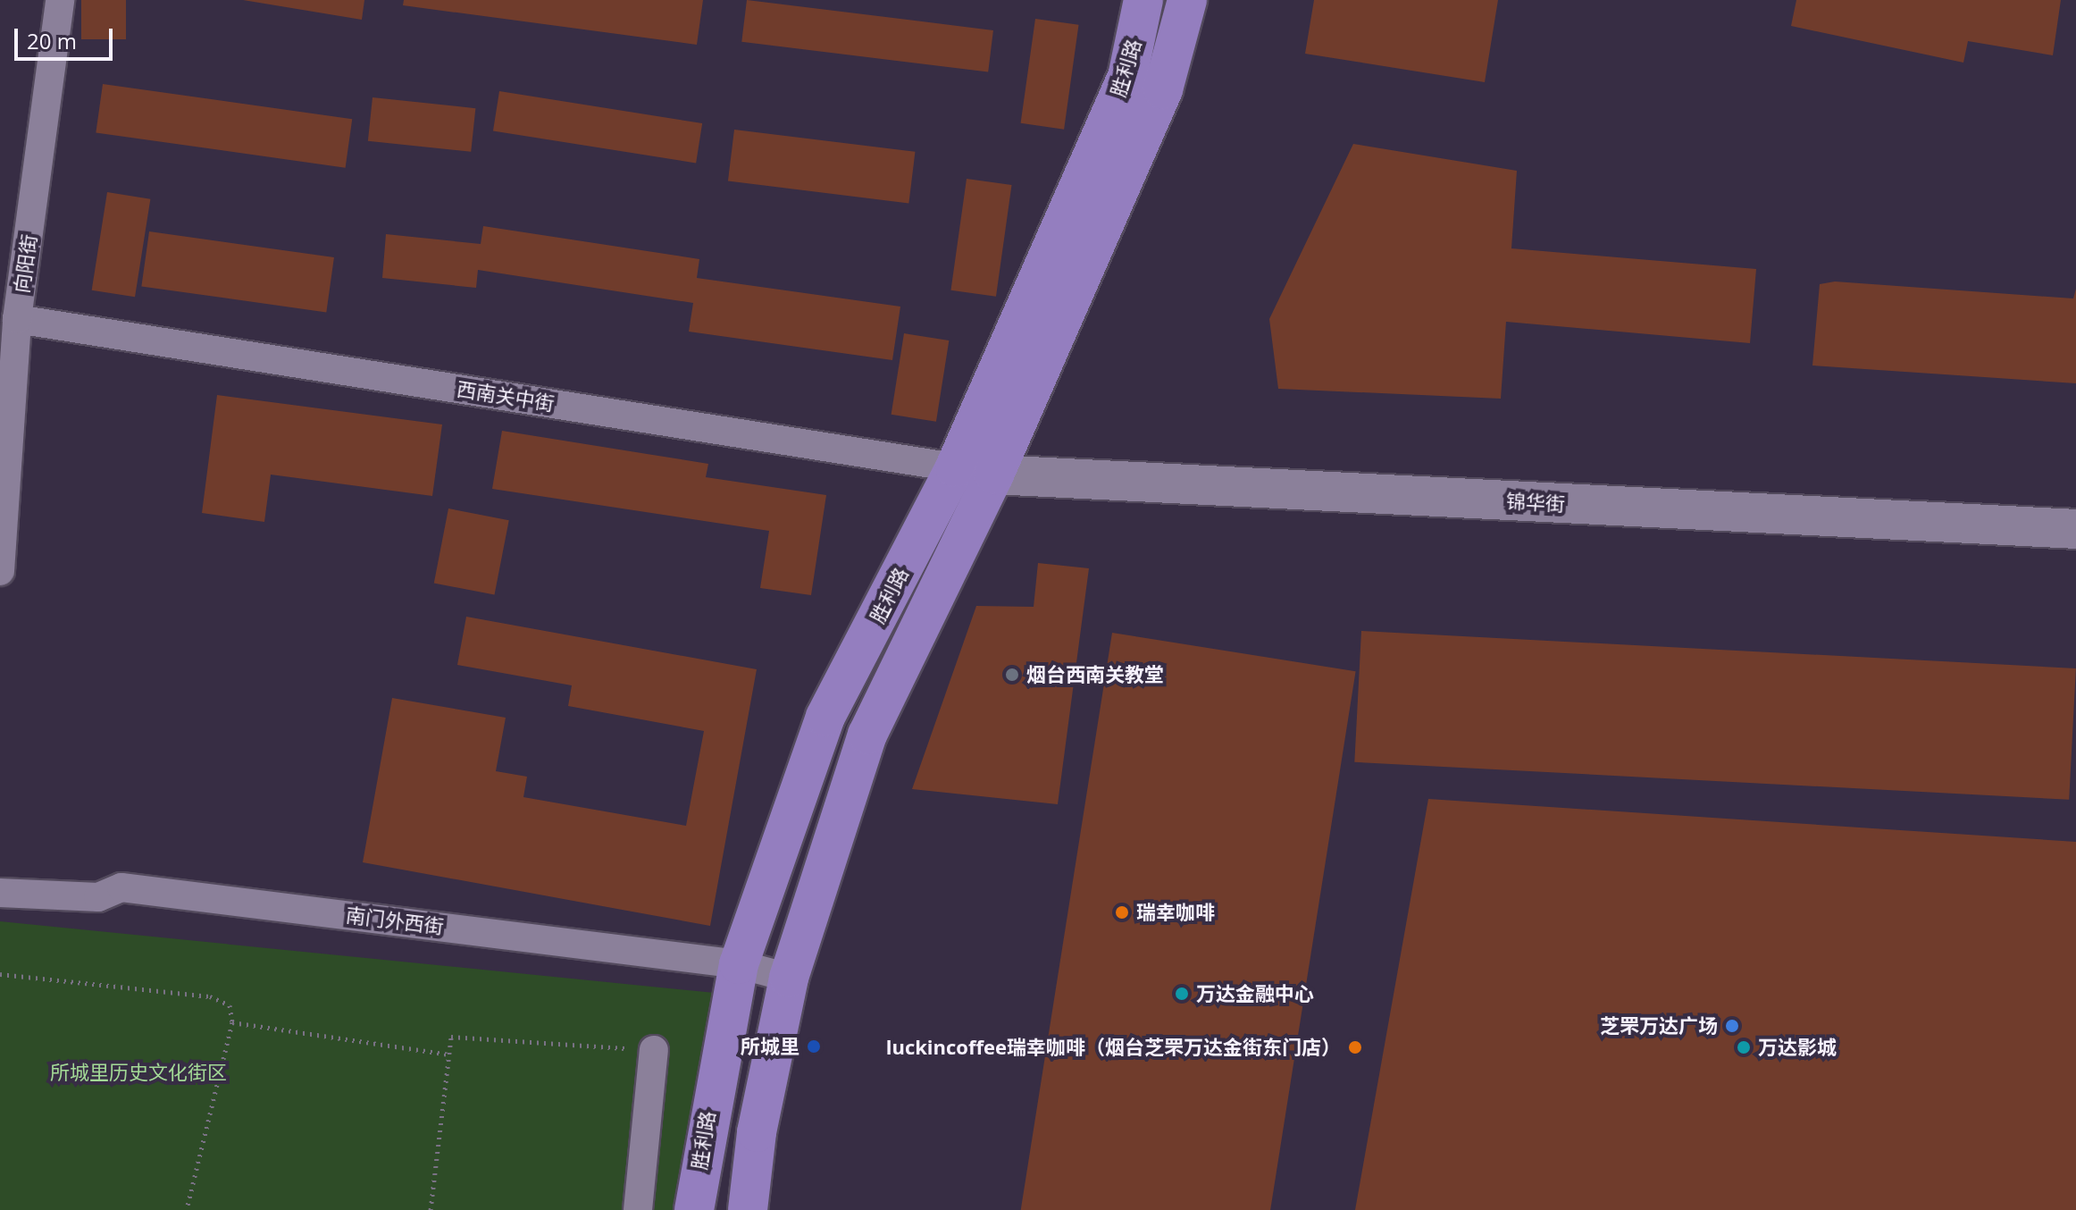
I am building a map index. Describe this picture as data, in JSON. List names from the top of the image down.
{
  "streets": {
    "main road": ["胜利路"],
    "street": [
      "向阳街",
      "西南关中街",
      "锦华街",
      "南门外西街"
    ]
  },
  "crossings": [
    ["胜利路", "西南关中街"],
    ["胜利路", "锦华街"],
    ["胜利路", "南门外西街"],
    ["向阳街", "西南关中街"],
    ["西南关中街", "锦华街"]
  ],
  "parks": ["所城里历史文化街区"],
  "places": [
    "烟台西南关教堂",
    "瑞幸咖啡",
    "万达金融中心",
    "芝罘万达广场",
    "所城里",
    "luckincoffee瑞幸咖啡（烟台芝罘万达金街东门店）",
    "万达影城"
  ],
  "scale_bar": "20 m"
}
